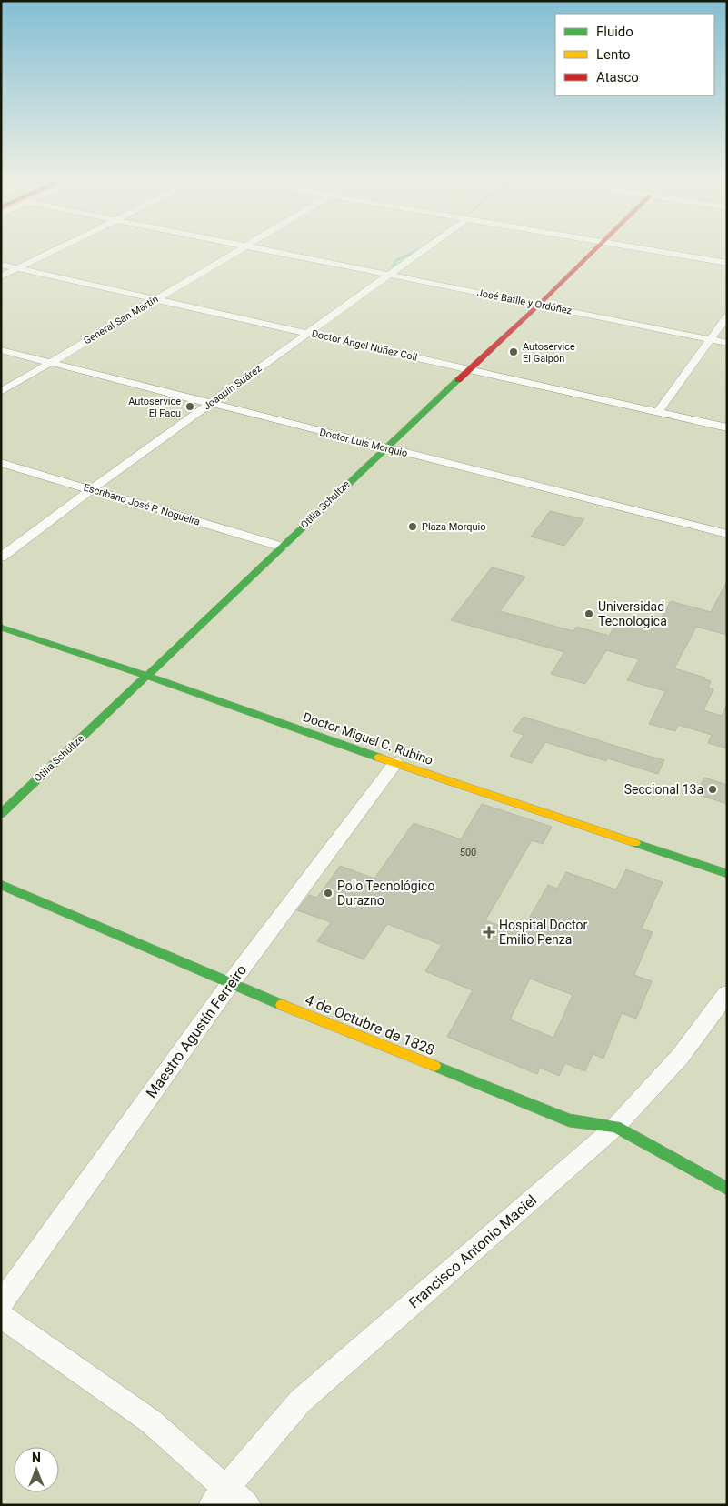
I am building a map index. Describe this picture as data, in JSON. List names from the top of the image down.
{
  "streets": {
    "main road": ["Otilia Schultze", "Doctor Miguel C. Rubino", "4 de Octubre de 1828"],
    "street": [
      "José Batlle y Ordóñez",
      "General San Martín",
      "Doctor Ángel Núñez Coll",
      "Joaquín Suárez",
      "Doctor Luis Morquio",
      "Escribano José P. Nogueira",
      "Maestro Agustín Ferreiro",
      "Francisco Antonio Maciel"
    ]
  },
  "crossings": [
    ["José Batlle y Ordóñez", "Joaquín Suárez"],
    ["José Batlle y Ordóñez", "Otilia Schultze"],
    ["General San Martín", "Doctor Ángel Núñez Coll"],
    ["General San Martín", "Doctor Luis Morquio"],
    ["Doctor Ángel Núñez Coll", "Joaquín Suárez"],
    ["Doctor Ángel Núñez Coll", "Otilia Schultze"],
    ["Joaquín Suárez", "Doctor Luis Morquio"],
    ["Joaquín Suárez", "Escribano José P. Nogueira"],
    ["Doctor Luis Morquio", "Otilia Schultze"],
    ["Escribano José P. Nogueira", "Otilia Schultze"],
    ["Otilia Schultze", "Doctor Miguel C. Rubino"],
    ["Doctor Miguel C. Rubino", "Maestro Agustín Ferreiro"],
    ["4 de Octubre de 1828", "Maestro Agustín Ferreiro"],
    ["4 de Octubre de 1828", "Francisco Antonio Maciel"]
  ],
  "places": {
    "other": [
      "Autoservice El Galpón",
      "Autoservice El Facu",
      "Plaza Morquio",
      "Universidad Tecnologica",
      "Seccional 13a",
      "Polo Tecnológico Durazno"
    ],
    "health": ["Hospital Doctor Emilio Penza"]
  },
  "house_numbers": ["500"],
  "legend": ["Fluido", "Lento", "Atasco"],
  "north": "top"
}
